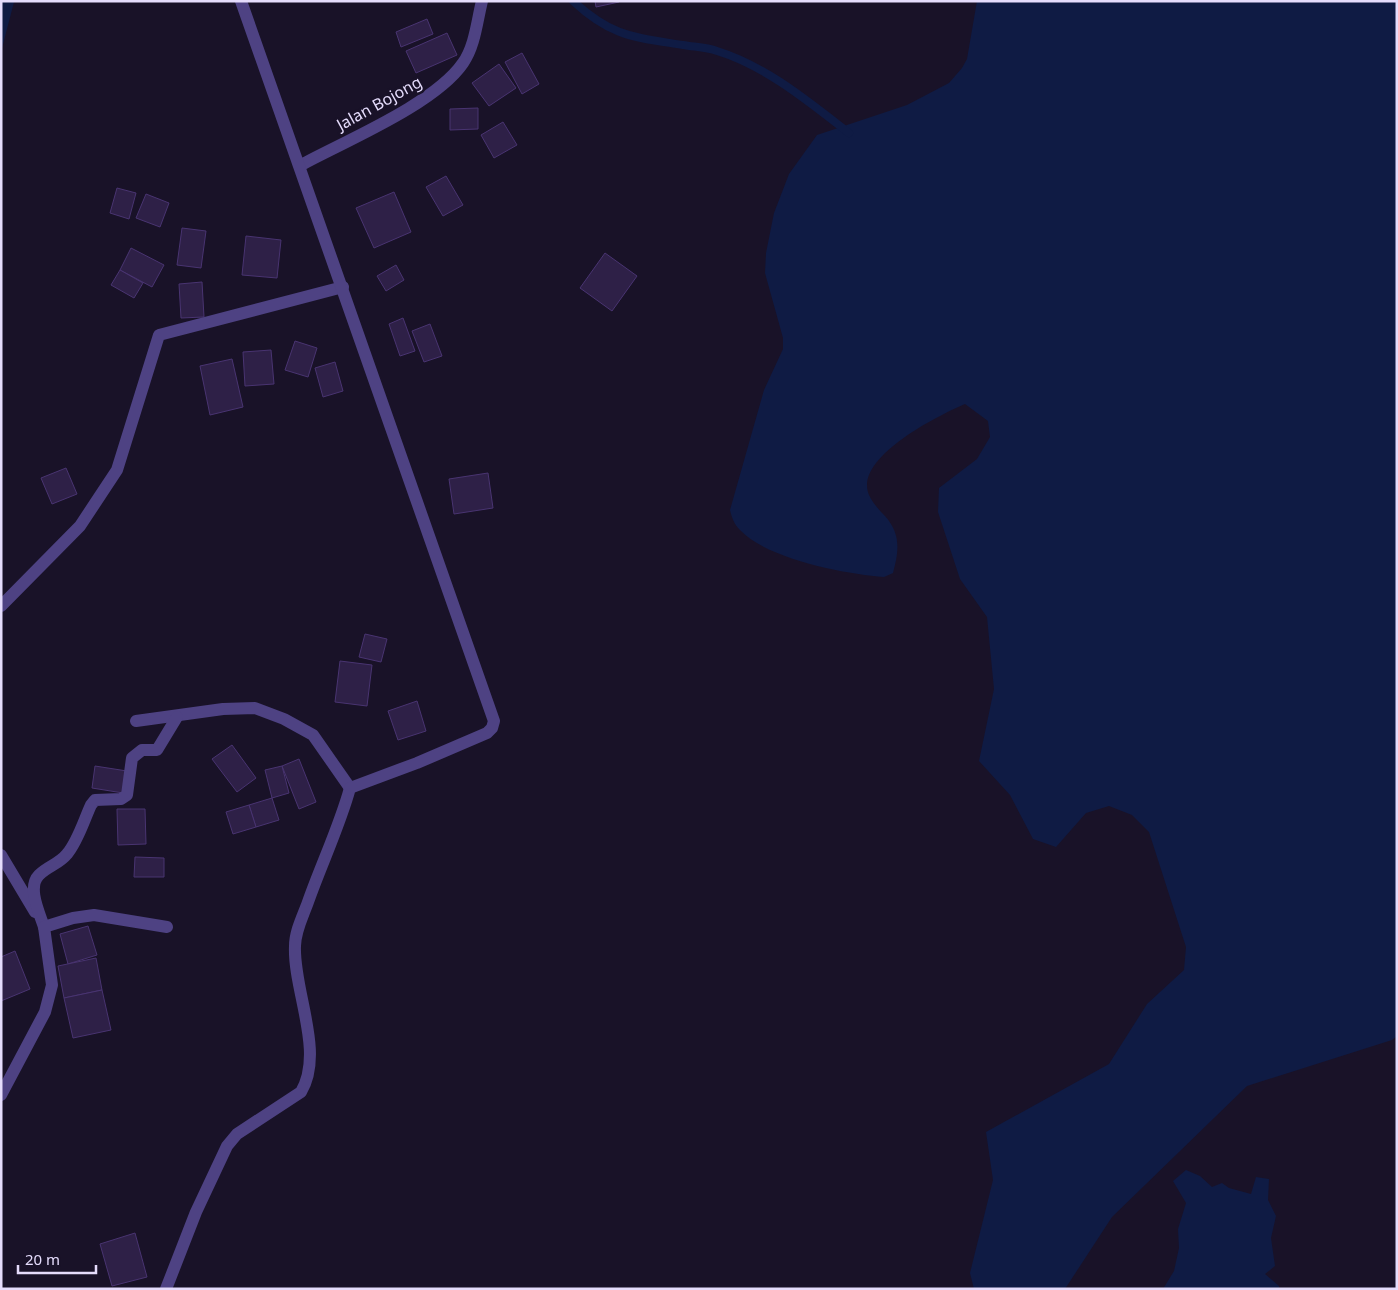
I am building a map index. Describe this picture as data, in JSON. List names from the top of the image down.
{
  "streets": {
    "street": ["Jalan Bojong"]
  },
  "scale_bar": "20 m"
}
